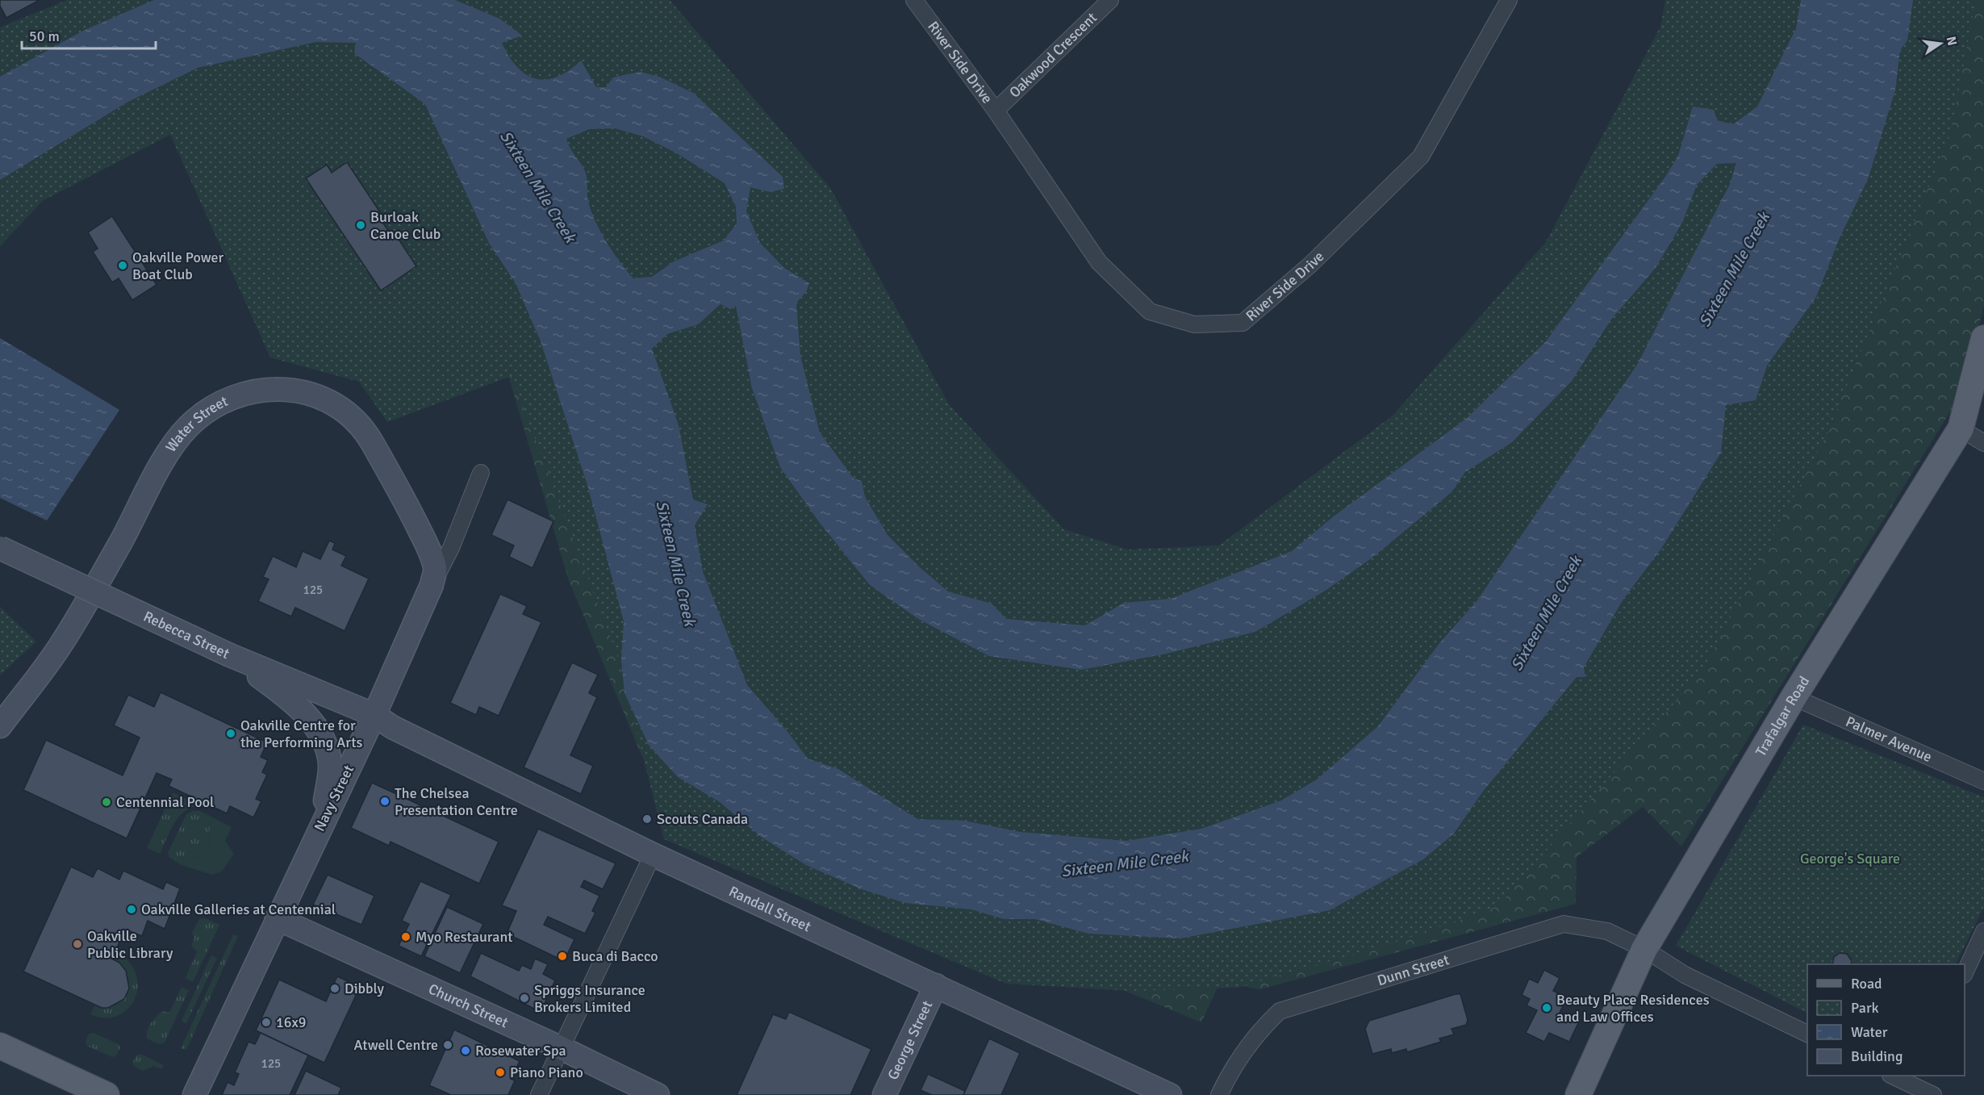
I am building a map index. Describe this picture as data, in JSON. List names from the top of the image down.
{
  "streets": {
    "main road": ["Trafalgar Road"],
    "street": [
      "Oakwood Crescent",
      "River Side Drive",
      "Water Street",
      "Rebecca Street",
      "Palmer Avenue",
      "Navy Street",
      "Randall Street",
      "Dunn Street",
      "Church Street",
      "George Street"
    ]
  },
  "crossings": [
    ["Oakwood Crescent", "River Side Drive"],
    ["Water Street", "Navy Street"],
    ["Rebecca Street", "Navy Street"],
    ["Rebecca Street", "Randall Street"],
    ["Trafalgar Road", "Palmer Avenue"],
    ["Trafalgar Road", "Dunn Street"],
    ["Navy Street", "Randall Street"],
    ["Navy Street", "Church Street"],
    ["Randall Street", "George Street"]
  ],
  "water": ["Sixteen Mile Creek"],
  "parks": ["George's Square"],
  "places": [
    "Burloak Canoe Club",
    "Oakville Power Boat Club",
    "Oakville Centre for the Performing Arts",
    "The Chelsea Presentation Centre",
    "Centennial Pool",
    "Scouts Canada",
    "Oakville Galleries at Centennial",
    "Myo Restaurant",
    "Oakville Public Library",
    "Buca di Bacco",
    "Dibbly",
    "Spriggs Insurance Brokers Limited",
    "Beauty Place Residences and Law Offices",
    "16x9",
    "Atwell Centre",
    "Rosewater Spa",
    "Piano Piano"
  ],
  "house_numbers": ["125", "125"],
  "legend": [
    "Road",
    "Park",
    "Water",
    "Building"
  ],
  "scale_bar": "50 m",
  "north": "right"
}
